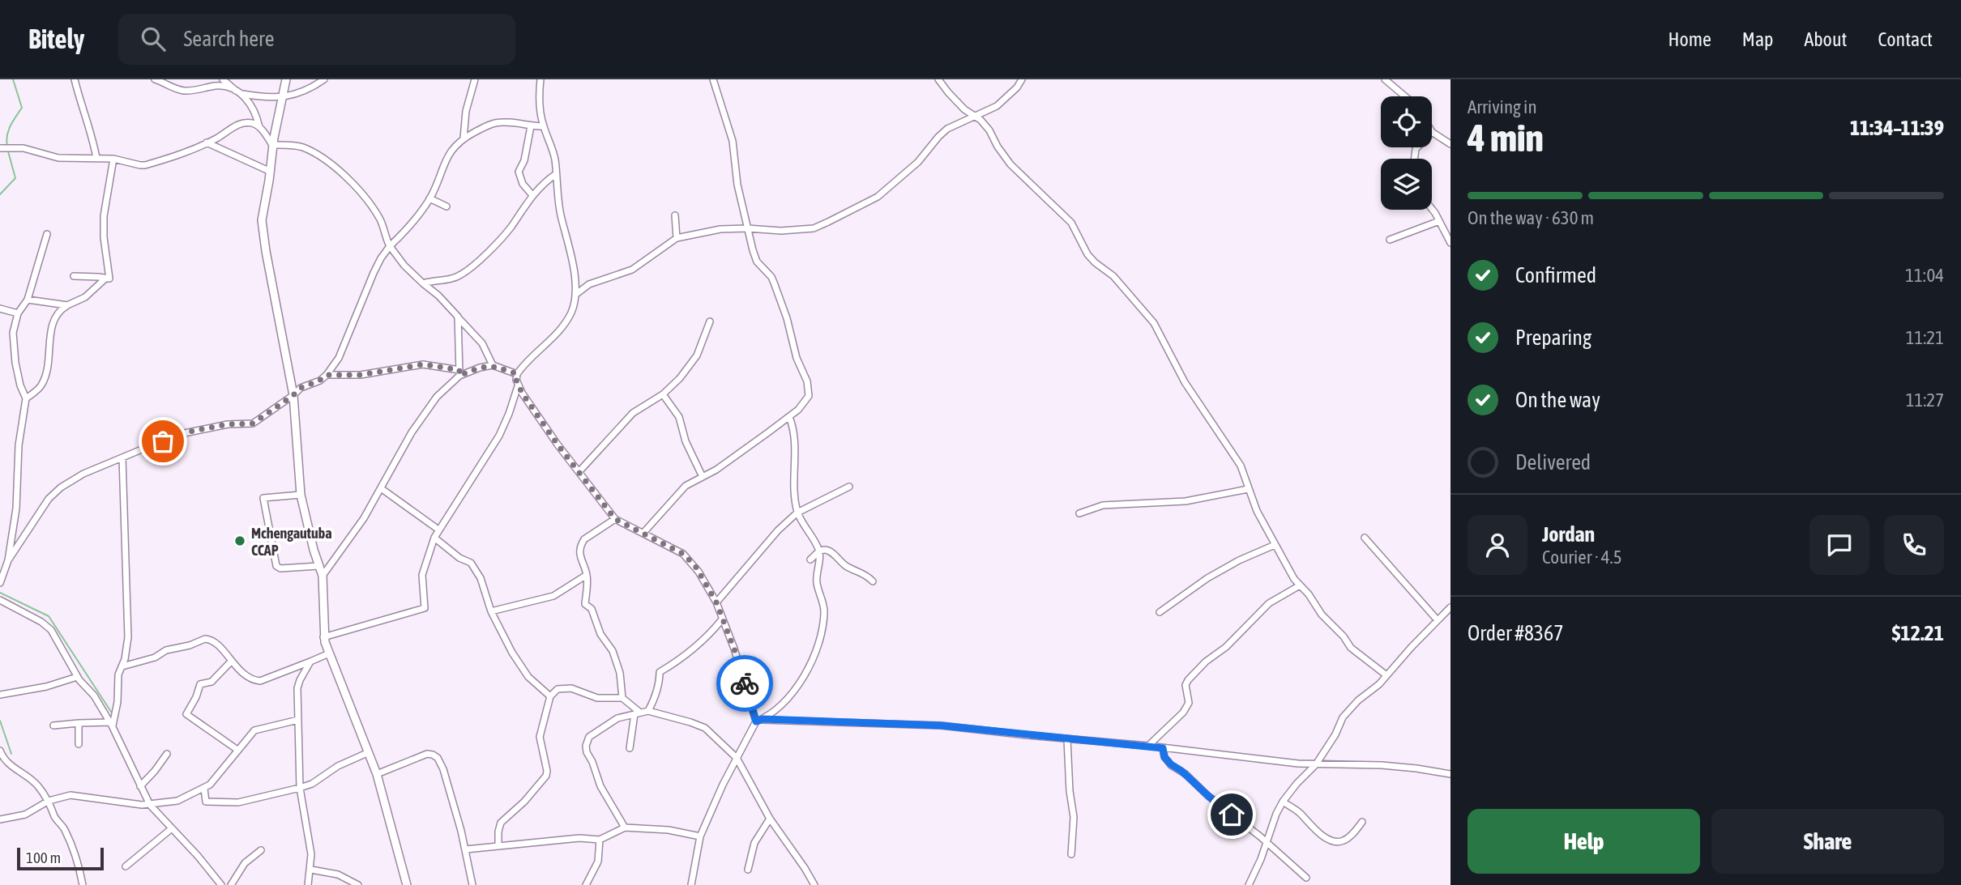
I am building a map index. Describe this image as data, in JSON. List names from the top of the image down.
{
  "places": ["Mchengautuba CCAP"],
  "scale_bar": "100 m",
  "page": {
    "header": "Bitely",
    "search": "Search here",
    "nav": [
      "Home",
      "Map",
      "About",
      "Contact"
    ],
    "heading": ["4 min", "Arriving in", "11:34–11:39"],
    "panel": [
      "Jordan",
      "Courier · 4.5",
      "Order #8367",
      "$12.21"
    ],
    "bar": "On the way · 630 m",
    "list": [
      ["Confirmed", "11:04"],
      ["Preparing", "11:21"],
      ["On the way", "11:27"],
      "Delivered"
    ],
    "buttons": ["Help", "Share"],
    "scale": "100 m"
  }
}
